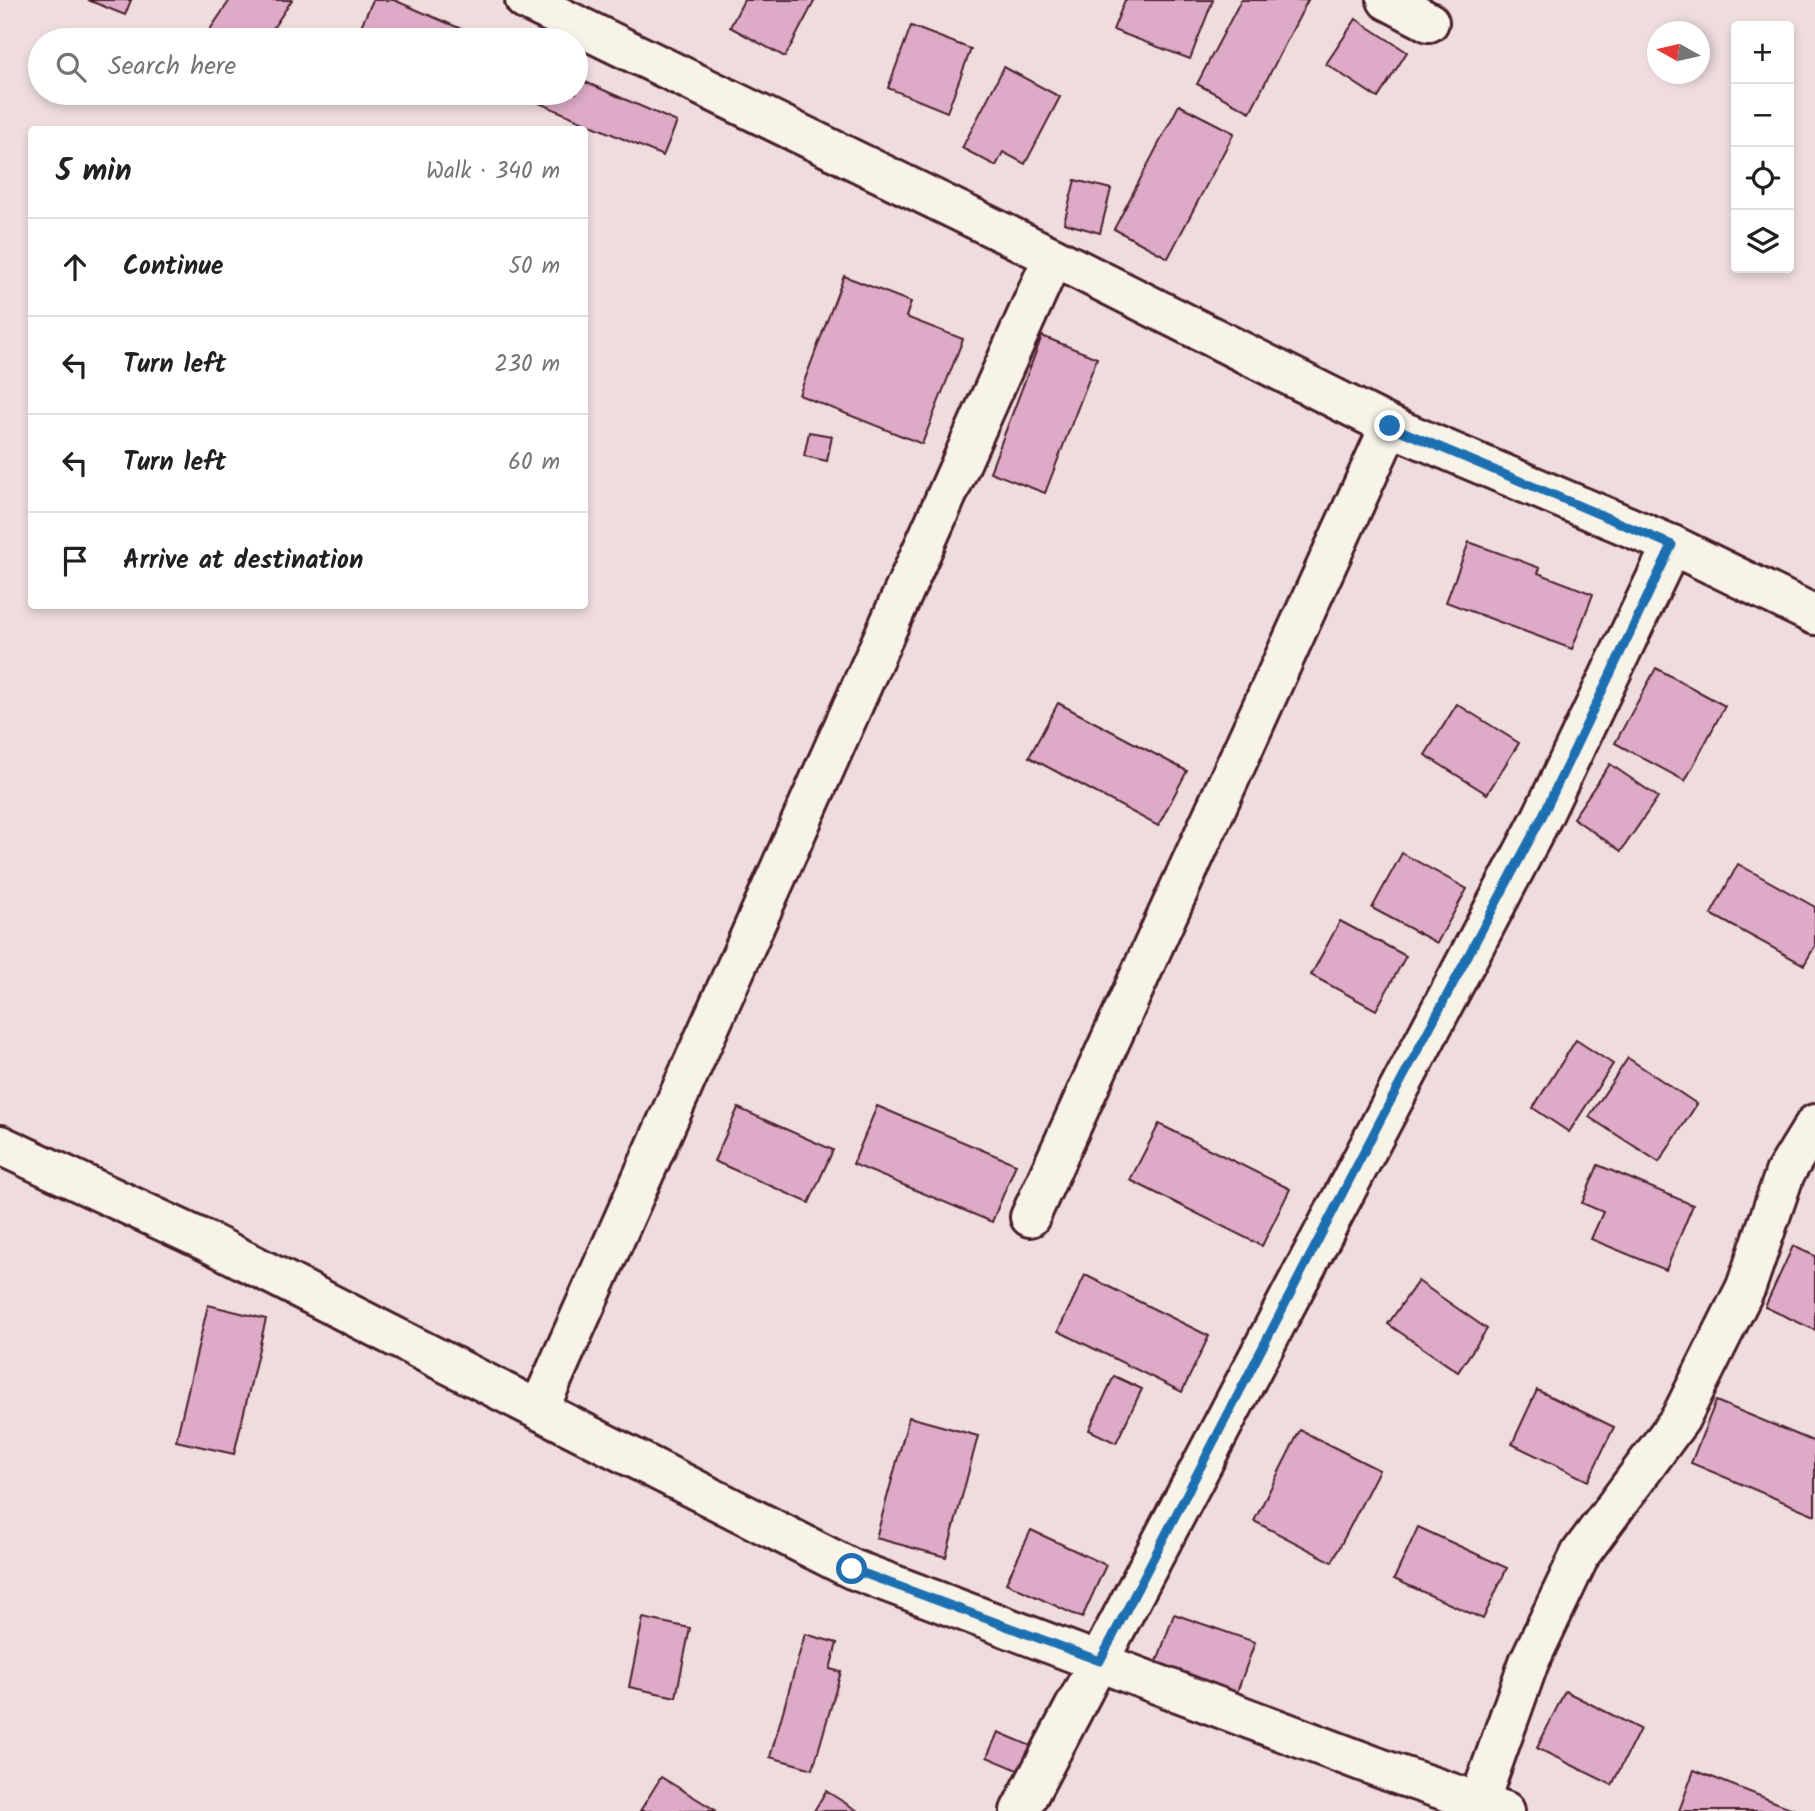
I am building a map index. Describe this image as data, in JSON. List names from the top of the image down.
{
  "north": "left",
  "page": {
    "map_buttons": ["+", "−"],
    "search": "Search here",
    "heading": ["5 min", "Walk · 340 m"],
    "list": [
      ["Continue", "50 m"],
      ["Turn left", "230 m"],
      ["Turn left", "60 m"],
      "Arrive at destination"
    ]
  }
}
